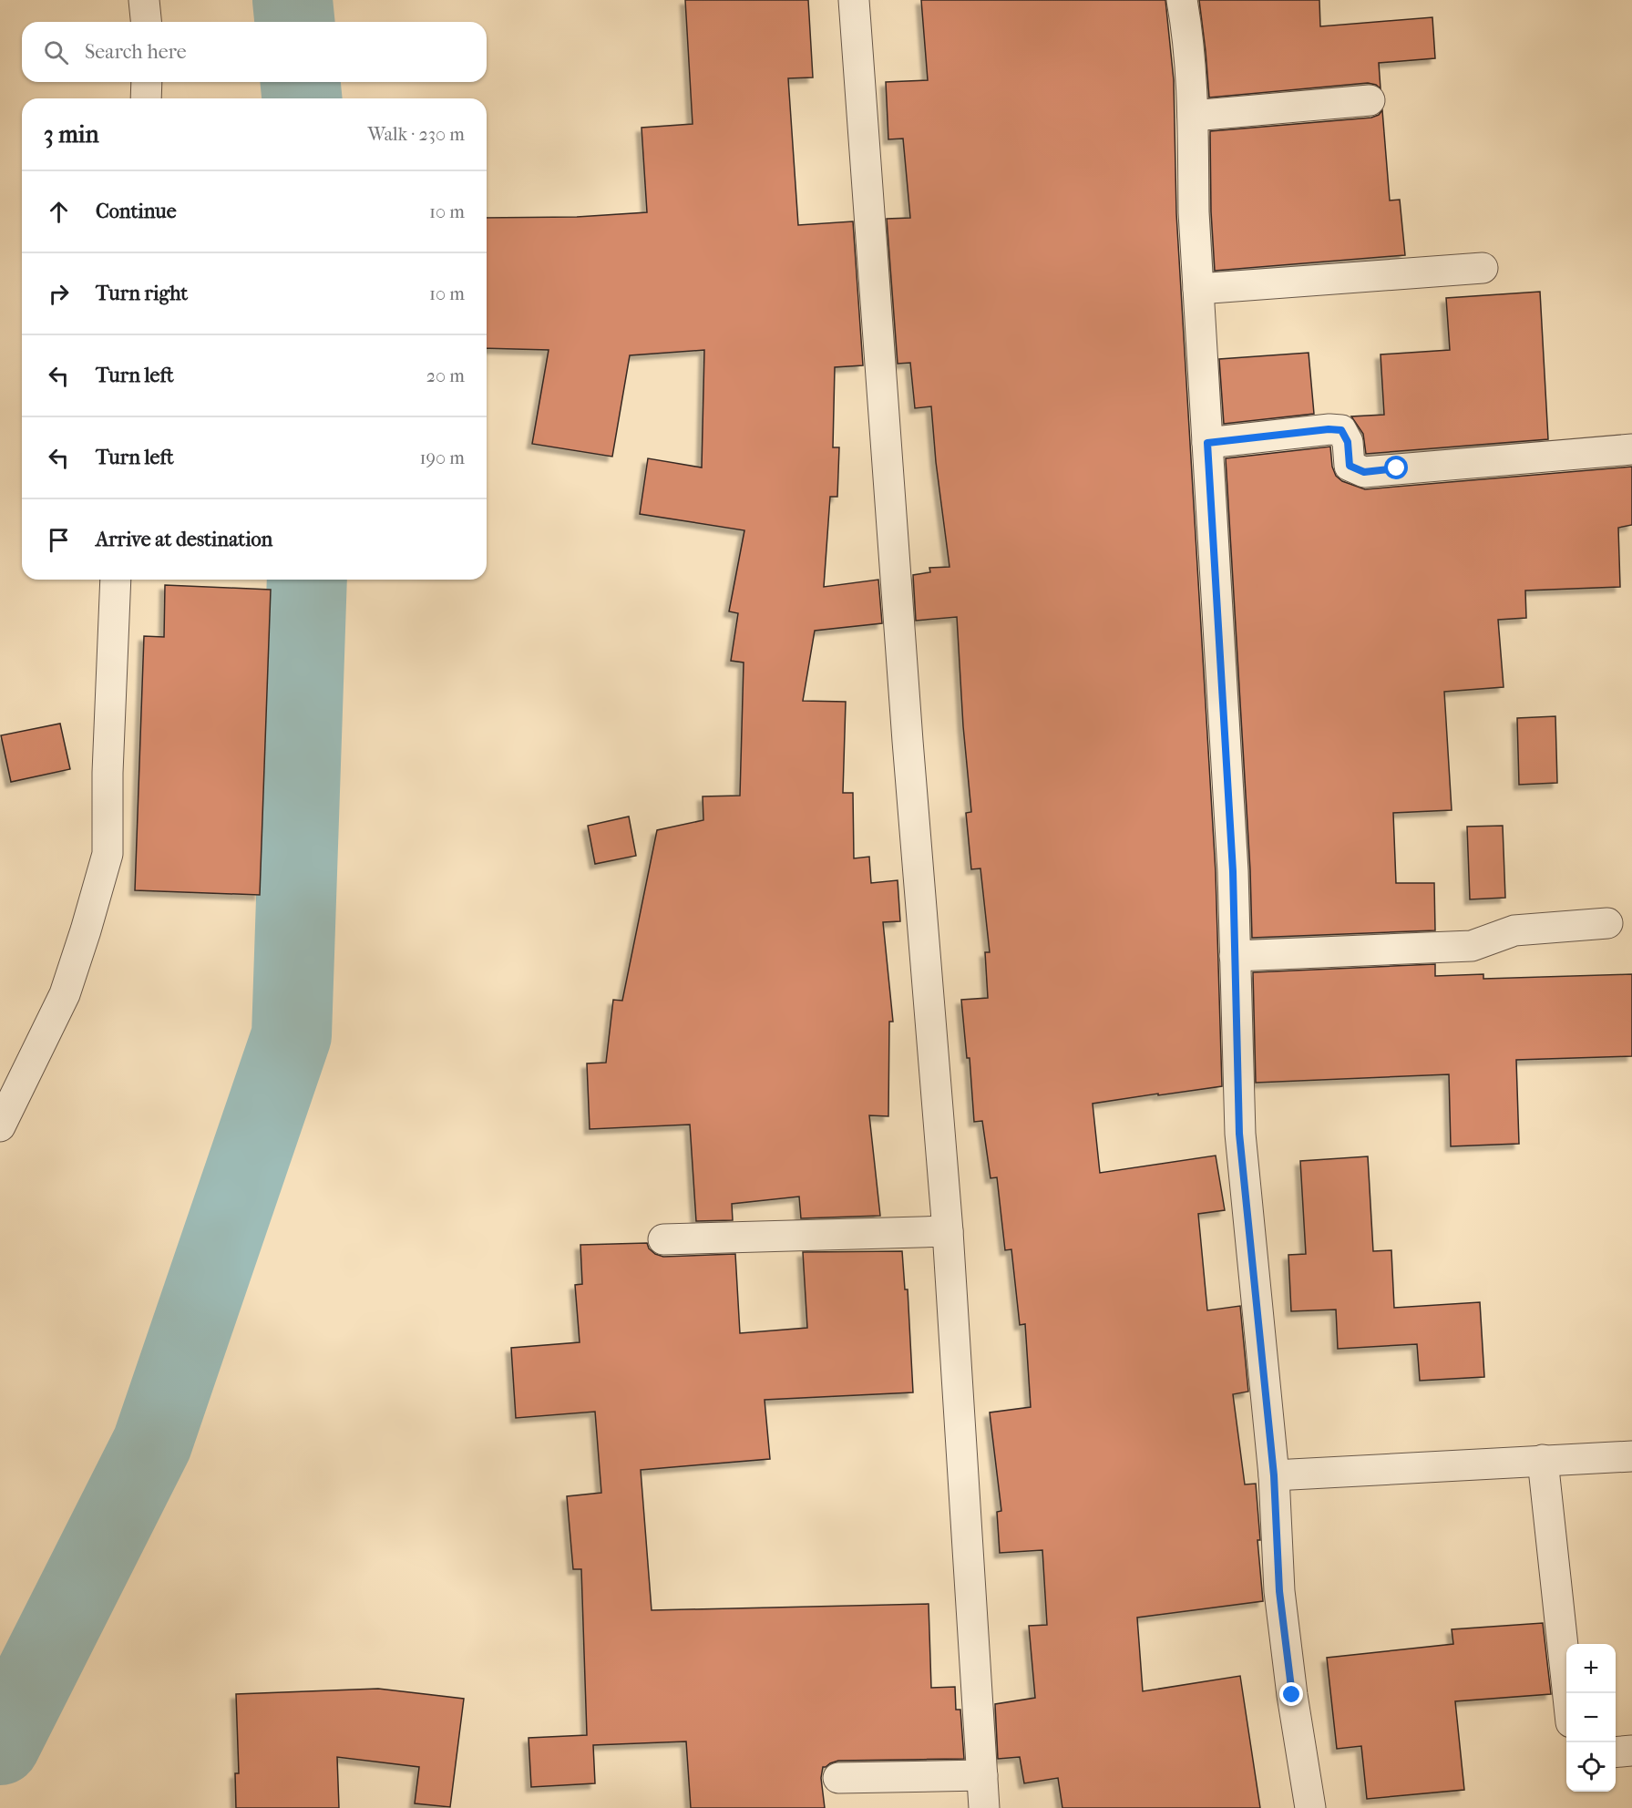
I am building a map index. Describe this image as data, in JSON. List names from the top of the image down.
{
  "page": {
    "search": "Search here",
    "heading": ["3 min", "Walk · 230 m"],
    "list": [
      ["Continue", "10 m"],
      ["Turn right", "10 m"],
      ["Turn left", "20 m"],
      ["Turn left", "190 m"],
      "Arrive at destination"
    ],
    "map_buttons": ["+", "−"]
  }
}
